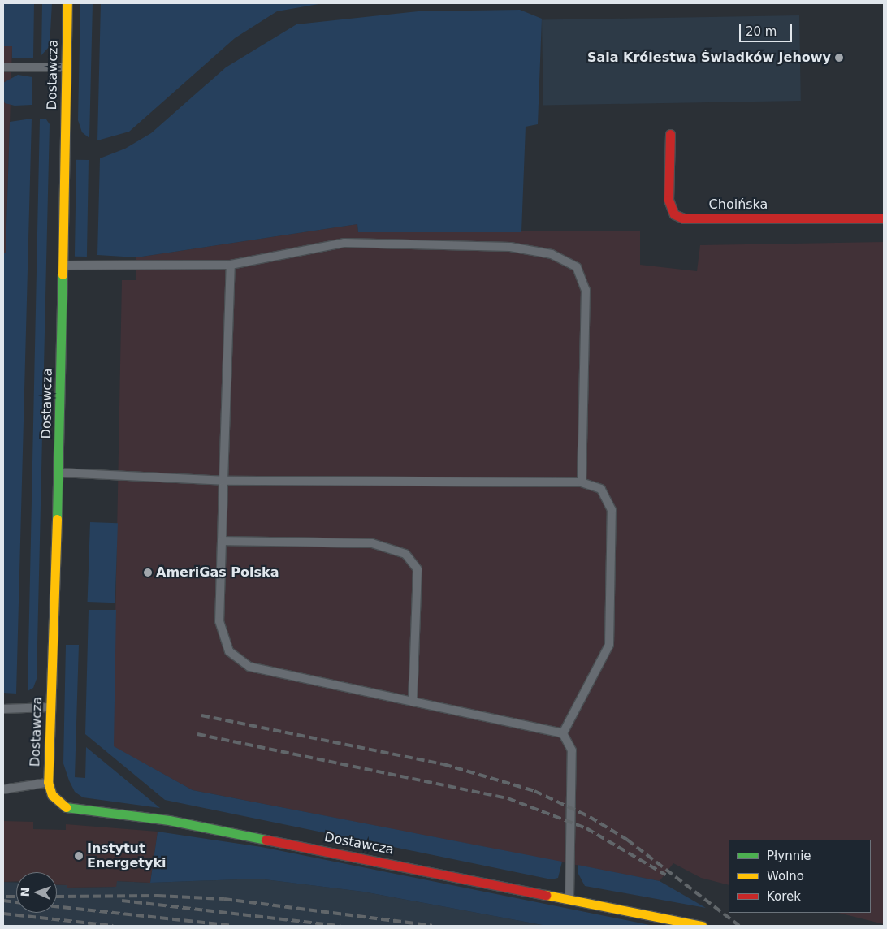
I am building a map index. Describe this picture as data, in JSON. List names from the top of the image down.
{
  "streets": {
    "street": ["Dostawcza", "Choińska"]
  },
  "places": ["Sala Królestwa Świadków Jehowy", "AmeriGas Polska", "Instytut Energetyki"],
  "legend": ["Płynnie", "Wolno", "Korek"],
  "scale_bar": "20 m",
  "north": "left"
}
